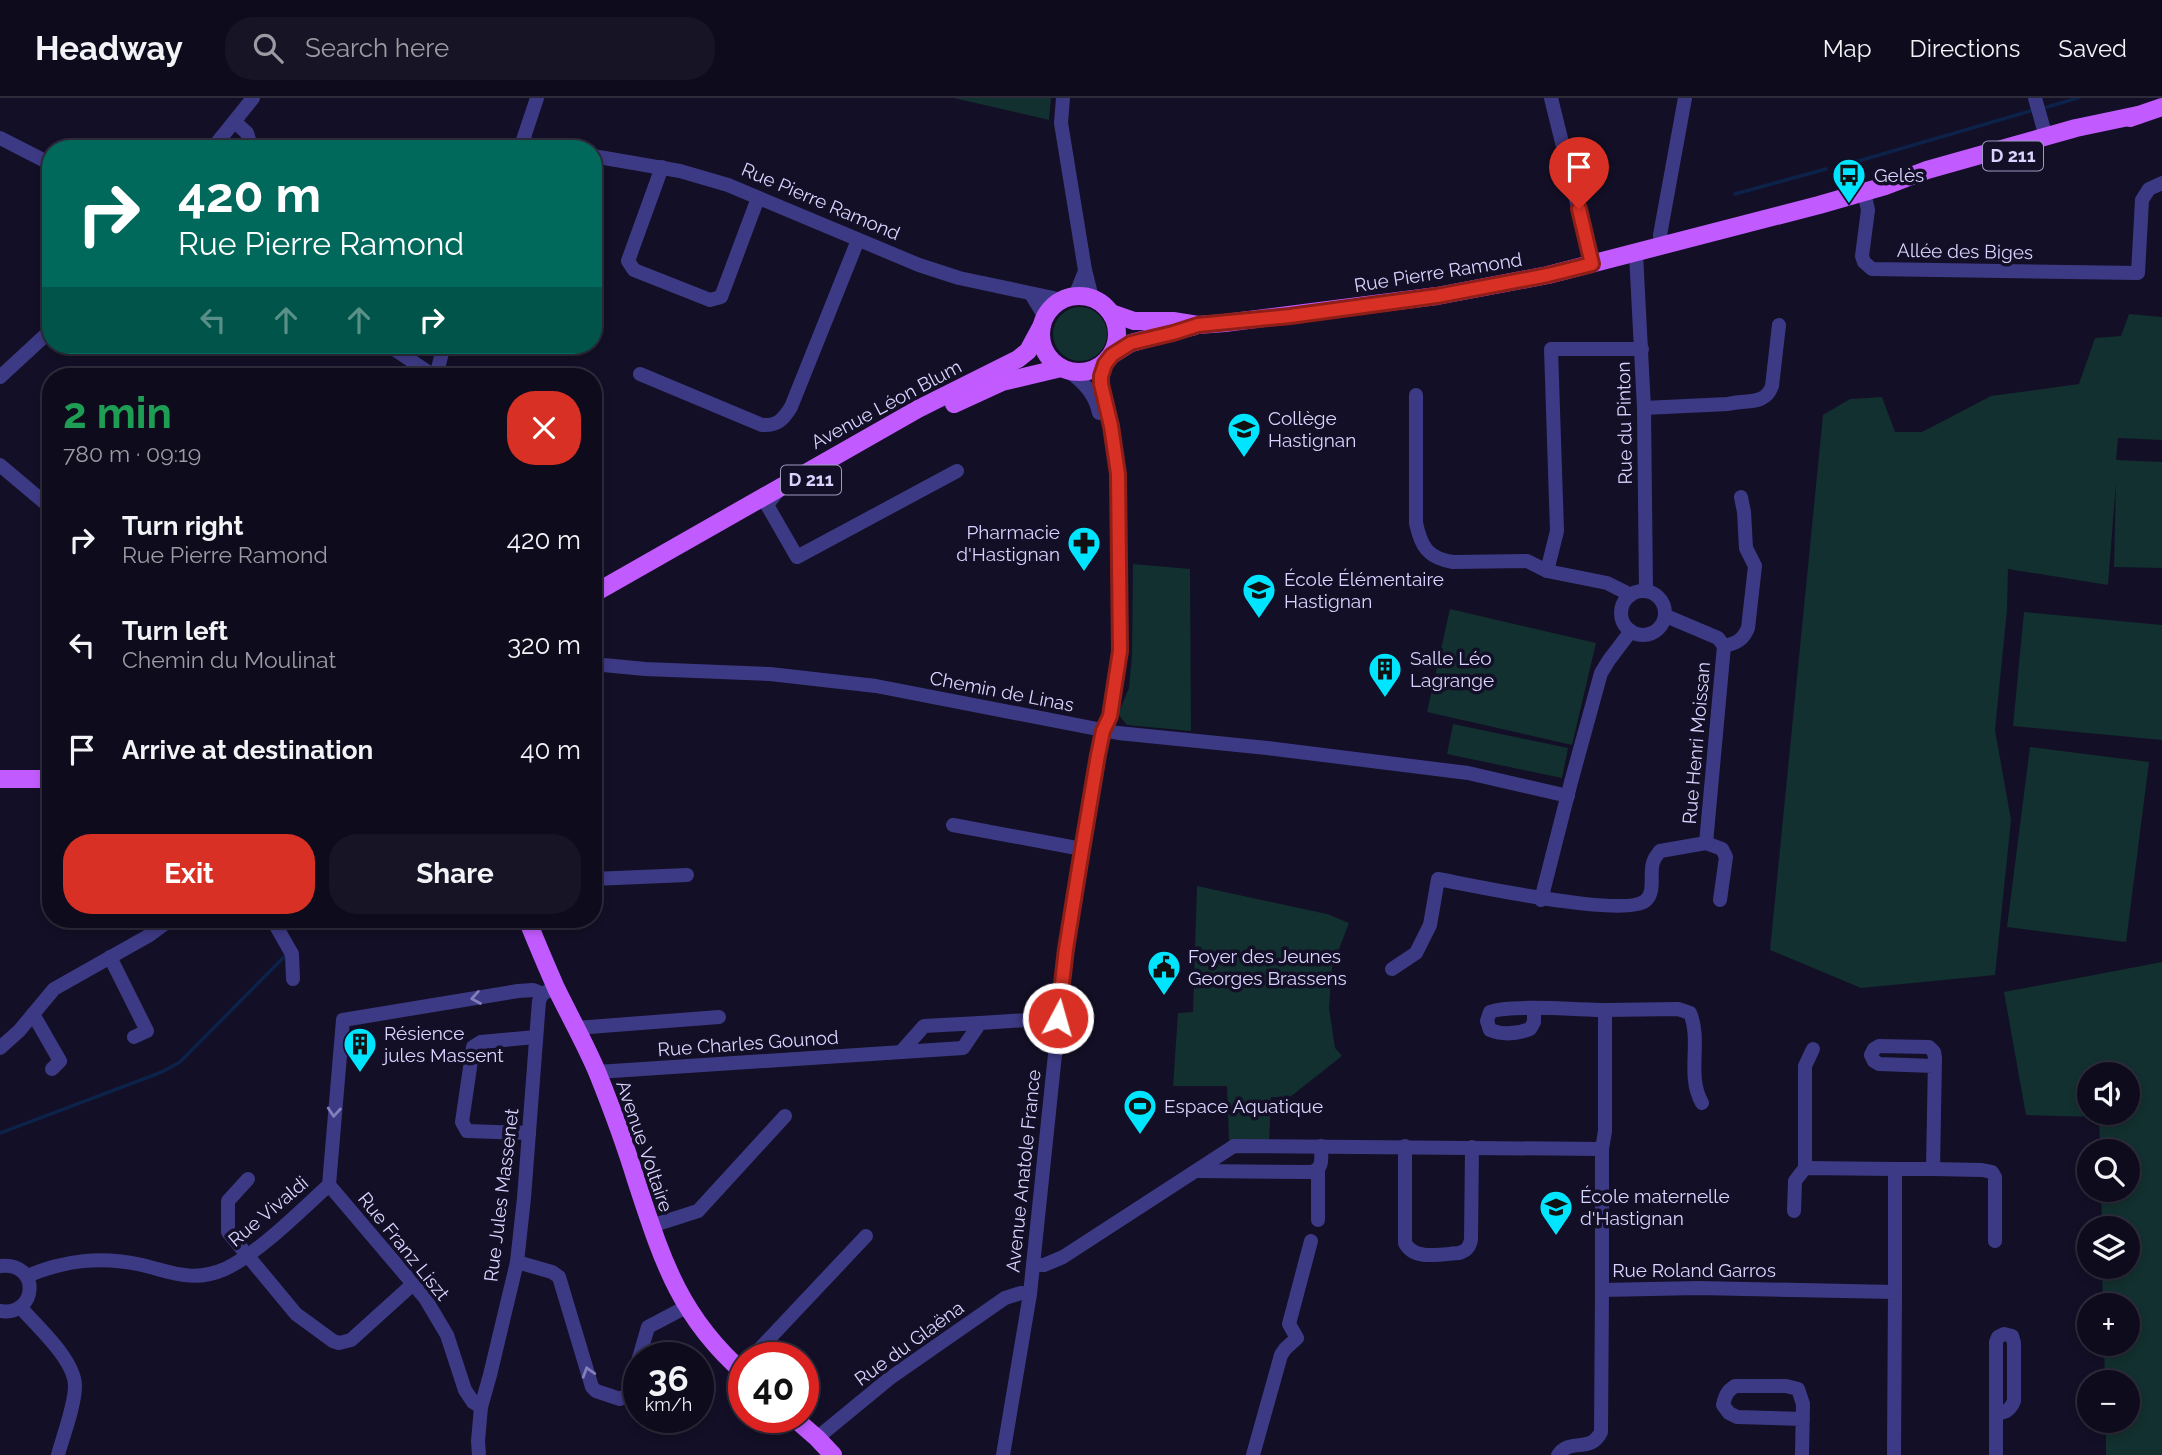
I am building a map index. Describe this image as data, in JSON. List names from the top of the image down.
{
  "streets": {
    "main road": [
      "D 211",
      "Rue Pierre Ramond",
      "Avenue Léon Blum",
      "Avenue Voltaire"
    ],
    "street": [
      "Allée des Biges",
      "Rue du Pinton",
      "Chemin de Linas",
      "Rue Henri Moissan",
      "Rue Charles Gounod",
      "Avenue Anatole France",
      "Rue Jules Massenet",
      "Rue Vivaldi",
      "Rue Franz Liszt",
      "Rue Roland Garros",
      "Rue du Glaëna"
    ]
  },
  "crossings": [
    ["Rue Pierre Ramond", "Allée des Biges"],
    ["Rue Pierre Ramond", "Avenue Léon Blum"],
    ["Rue Pierre Ramond", "Rue du Pinton"],
    ["Rue Pierre Ramond", "Avenue Anatole France"],
    ["Avenue Léon Blum", "Avenue Anatole France"],
    ["Rue du Pinton", "Rue Henri Moissan"],
    ["Chemin de Linas", "Avenue Anatole France"],
    ["Rue Charles Gounod", "Avenue Voltaire"],
    ["Avenue Voltaire", "Rue Jules Massenet"],
    ["Avenue Anatole France", "Rue du Glaëna"],
    ["Rue Jules Massenet", "Rue Franz Liszt"],
    ["Rue Vivaldi", "Rue Franz Liszt"]
  ],
  "places": {
    "bus stop": ["Gelès"],
    "school or university": ["Collège Hastignan", "École Élémentaire Hastignan", "École maternelle d'Hastignan"],
    "pharmacy": ["Pharmacie d'Hastignan"],
    "building": ["Salle Léo Lagrange", "Résience jules Massent"],
    "public building": ["Foyer des Jeunes Georges Brassens"],
    "sports": ["Espace Aquatique"]
  },
  "page": {
    "header": "Headway",
    "search": "Search here",
    "nav": ["Map", "Directions", "Saved"],
    "turn": ["420 m", "Rue Pierre Ramond"],
    "heading": ["2 min", "780 m · 09:19"],
    "list": [
      {
        "name": "Turn right",
        "note": "Rue Pierre Ramond",
        "value": "420 m"
      },
      {
        "name": "Turn left",
        "note": "Chemin du Moulinat",
        "value": "320 m"
      },
      {
        "name": "Arrive at destination",
        "value": "40 m"
      }
    ],
    "buttons": ["Exit", "Share"],
    "map_buttons": ["+", "−"],
    "speed": "36 km/h",
    "limit": "40"
  }
}
